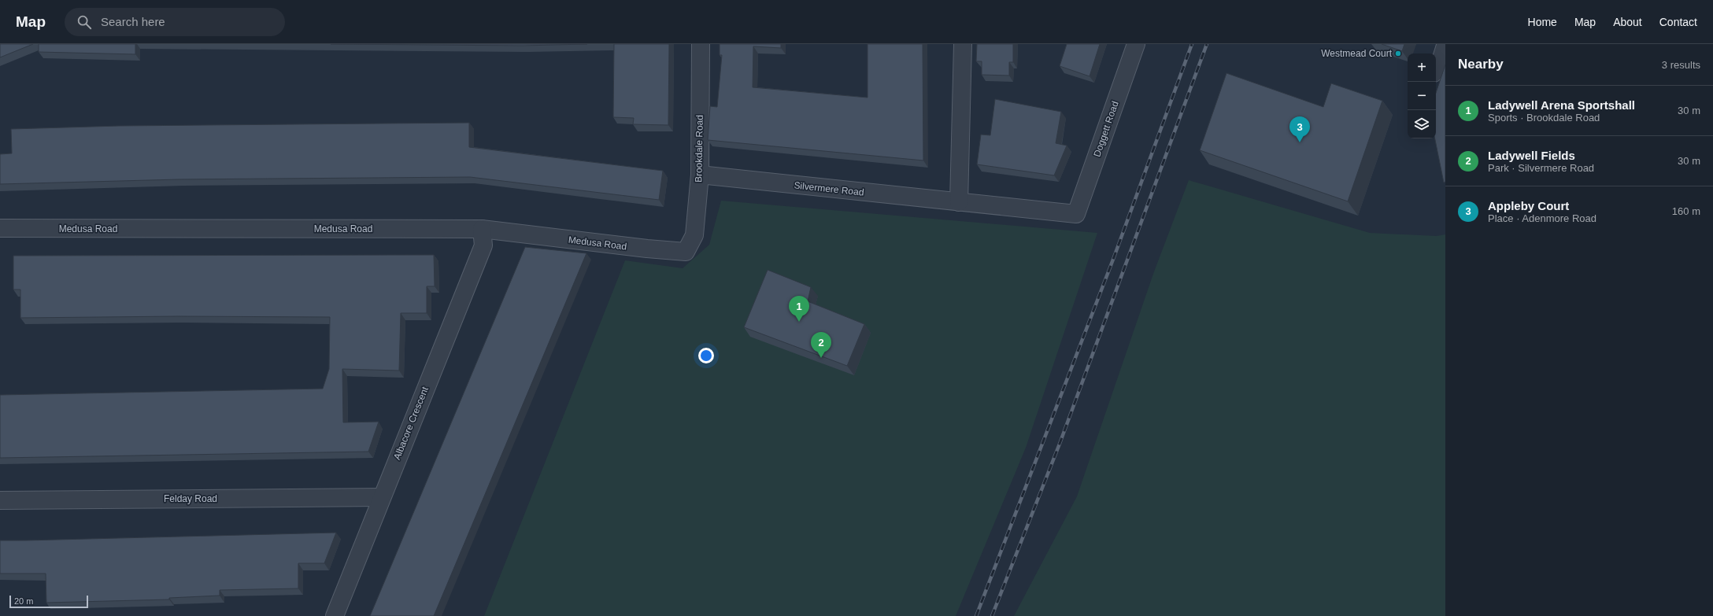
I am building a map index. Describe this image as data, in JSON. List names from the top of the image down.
{
  "streets": {
    "street": [
      "Doggett Road",
      "Brookdale Road",
      "Silvermere Road",
      "Medusa Road",
      "Albacore Crescent",
      "Felday Road"
    ]
  },
  "crossings": [
    ["Doggett Road", "Silvermere Road"],
    ["Brookdale Road", "Silvermere Road"],
    ["Brookdale Road", "Medusa Road"],
    ["Medusa Road", "Albacore Crescent"],
    ["Albacore Crescent", "Felday Road"]
  ],
  "places": ["Westmead Court"],
  "scale_bar": "20 m",
  "page": {
    "header": "Map",
    "search": "Search here",
    "nav": [
      "Home",
      "Map",
      "About",
      "Contact"
    ],
    "heading": ["Nearby", "3 results"],
    "map_buttons": ["+", "−"],
    "list": [
      {
        "mark": "1",
        "name": "Ladywell Arena Sportshall",
        "note": "Sports · Brookdale Road",
        "value": "30 m"
      },
      {
        "mark": "2",
        "name": "Ladywell Fields",
        "note": "Park · Silvermere Road",
        "value": "30 m"
      },
      {
        "mark": "3",
        "name": "Appleby Court",
        "note": "Place · Adenmore Road",
        "value": "160 m"
      }
    ],
    "pins": ["3", "1", "2"],
    "scale": "20 m"
  }
}
